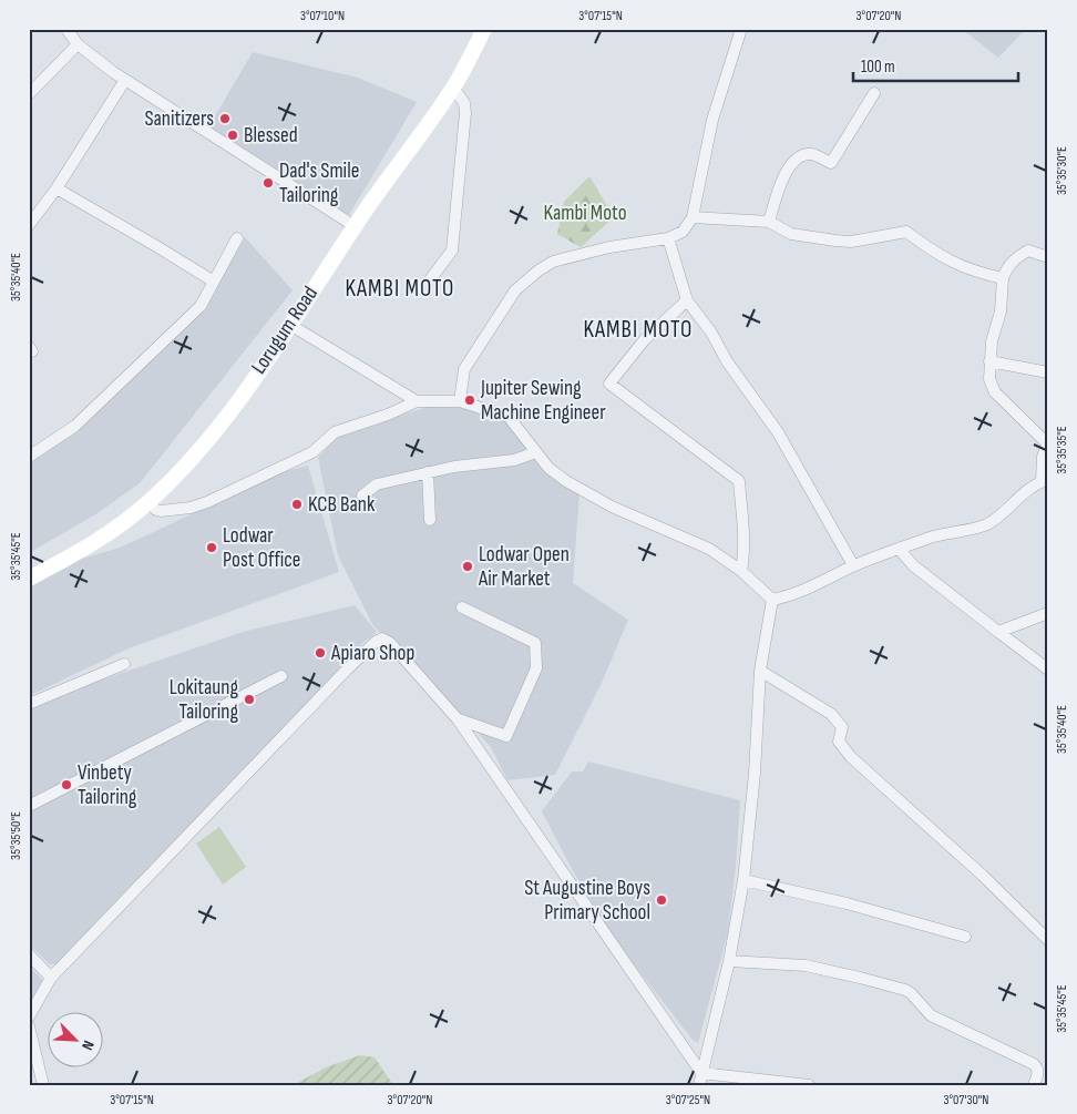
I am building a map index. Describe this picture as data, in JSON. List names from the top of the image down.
{
  "streets": {
    "main road": ["Lorugum Road"]
  },
  "districts": ["KAMBI MOTO", "KAMBI MOTO"],
  "parks": ["Kambi Moto"],
  "places": [
    "Sanitizers",
    "Blessed",
    "Dad's Smile Tailoring",
    "Jupiter Sewing Machine Engineer",
    "KCB Bank",
    "Lodwar Post Office",
    "Lodwar Open Air Market",
    "Apiaro Shop",
    "Lokitaung Tailoring",
    "Vinbety Tailoring",
    "St Augustine Boys Primary School"
  ],
  "scale_bar": "100 m",
  "north": "bottom right",
  "coordinates": [
    "3°07'10\"N",
    "3°07'15\"N",
    "3°07'20\"N",
    "35°35'30\"E",
    "35°35'40\"E",
    "35°35'35\"E",
    "35°35'45\"E",
    "35°35'50\"E",
    "3°07'25\"N",
    "3°07'30\"N"
  ]
}
